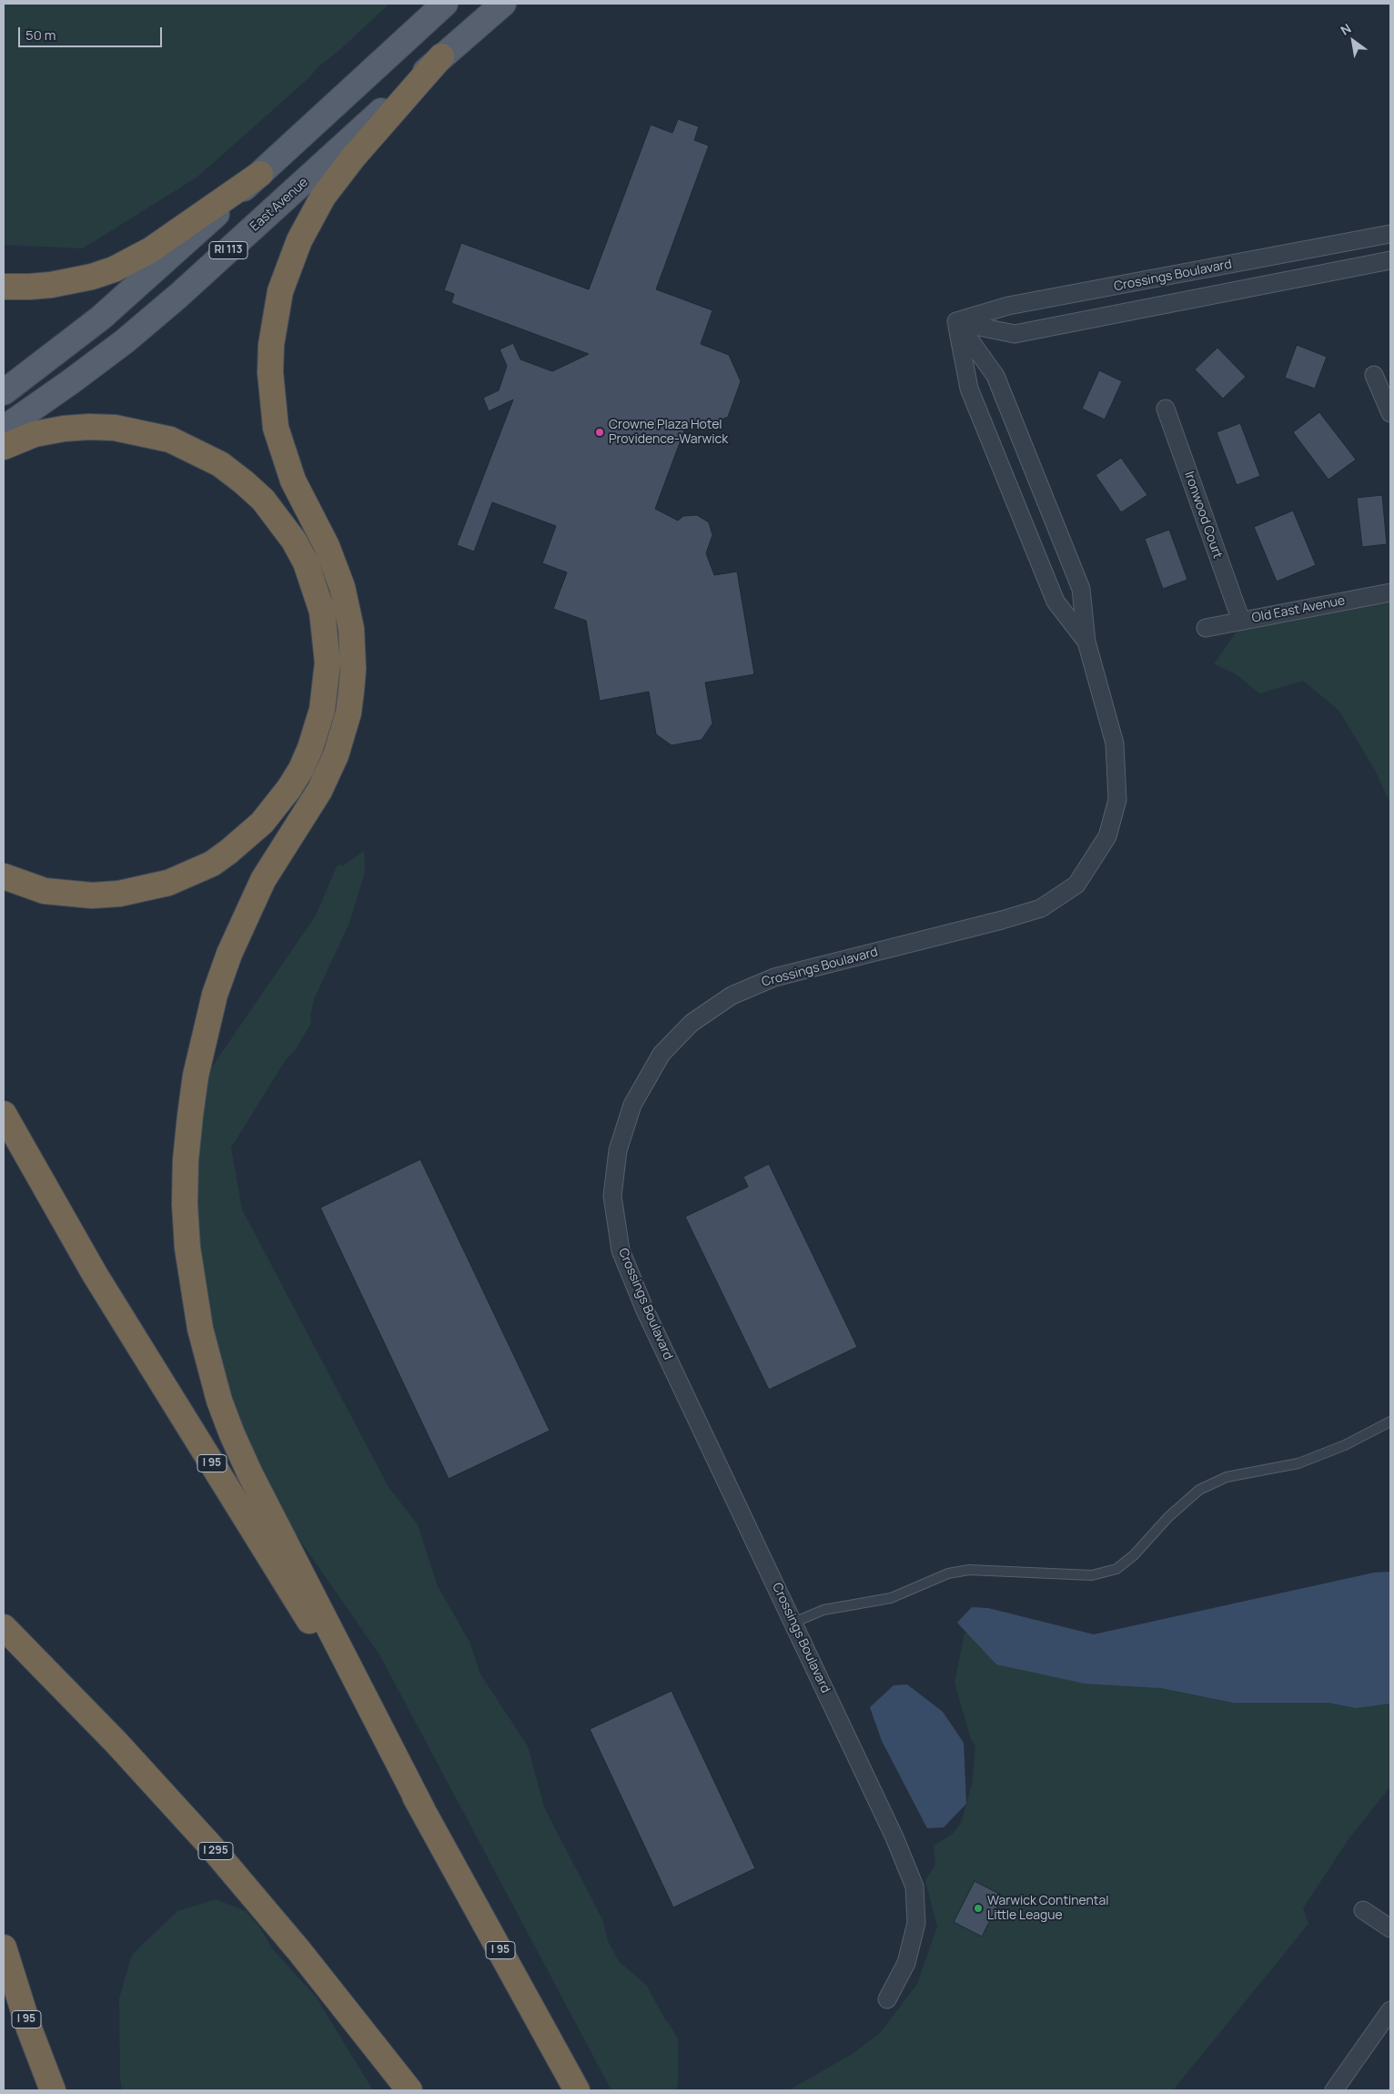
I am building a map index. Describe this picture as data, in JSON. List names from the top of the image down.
{
  "streets": {
    "highway": ["I 95", "I 295"],
    "main road": ["East Avenue", "RI 113"],
    "street": ["Crossings Boulavard", "Ironwood Court", "Old East Avenue"]
  },
  "crossings": [
    ["Ironwood Court", "Old East Avenue"]
  ],
  "places": ["Crowne Plaza Hotel Providence-Warwick", "Warwick Continental Little League"],
  "scale_bar": "50 m",
  "north": "top left"
}
